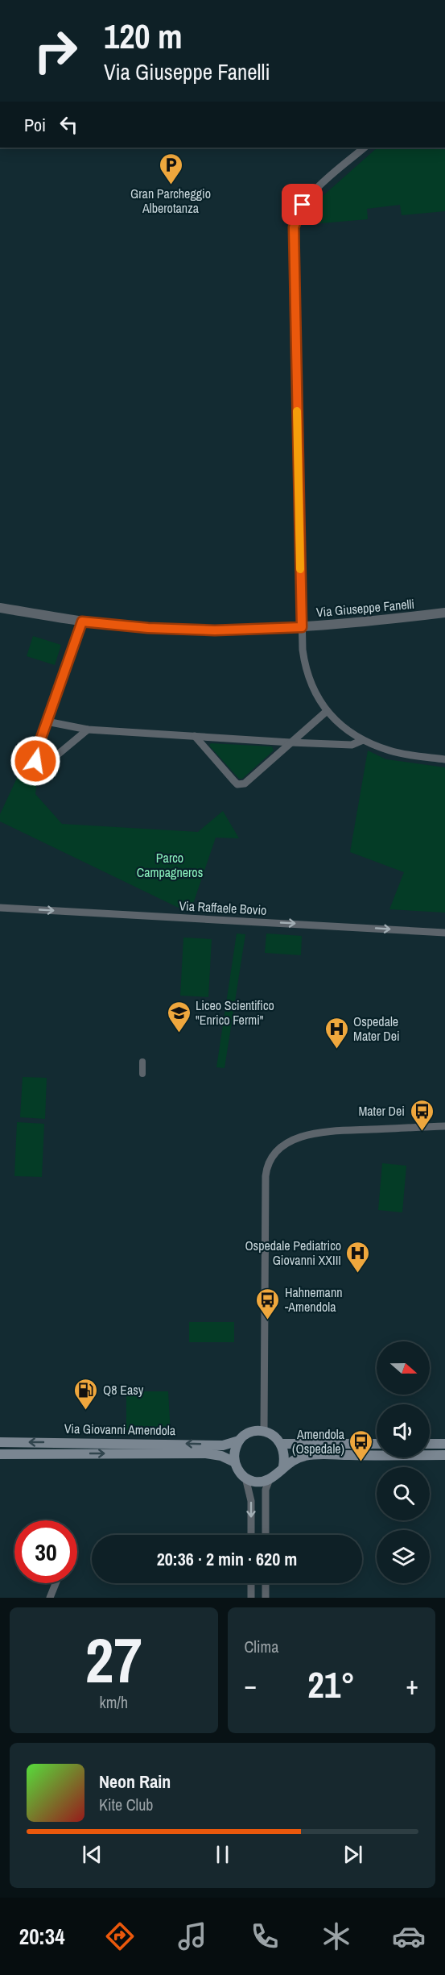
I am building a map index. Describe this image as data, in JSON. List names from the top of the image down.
{
  "streets": {
    "main road": ["Via Giovanni Amendola"],
    "street": ["Via Giuseppe Fanelli", "Via Raffaele Bovio"]
  },
  "one_way": ["Via Raffaele Bovio"],
  "parks": ["Parco Campagneros"],
  "places": {
    "parking": ["Gran Parcheggio Alberotanza"],
    "school or university": ["Liceo Scientifico \"Enrico Fermi\""],
    "hospital": ["Ospedale Mater Dei", "Ospedale Pediatrico Giovanni XXIII"],
    "bus stop": ["Mater Dei", "Hahnemann -Amendola", "Amendola (Ospedale)"],
    "fuel station": ["Q8 Easy"]
  },
  "north": "right",
  "page": {
    "turn": ["120 m", "Via Giuseppe Fanelli"],
    "then": "Poi",
    "limit": "30",
    "trip": "20:36 · 2 min · 620 m",
    "tile": [
      ["27", "km/h"],
      "Clima"
    ],
    "heat": ["−", "21°", "+"],
    "song": ["Neon Rain", "Kite Club"],
    "tabs": "20:34"
  }
}
